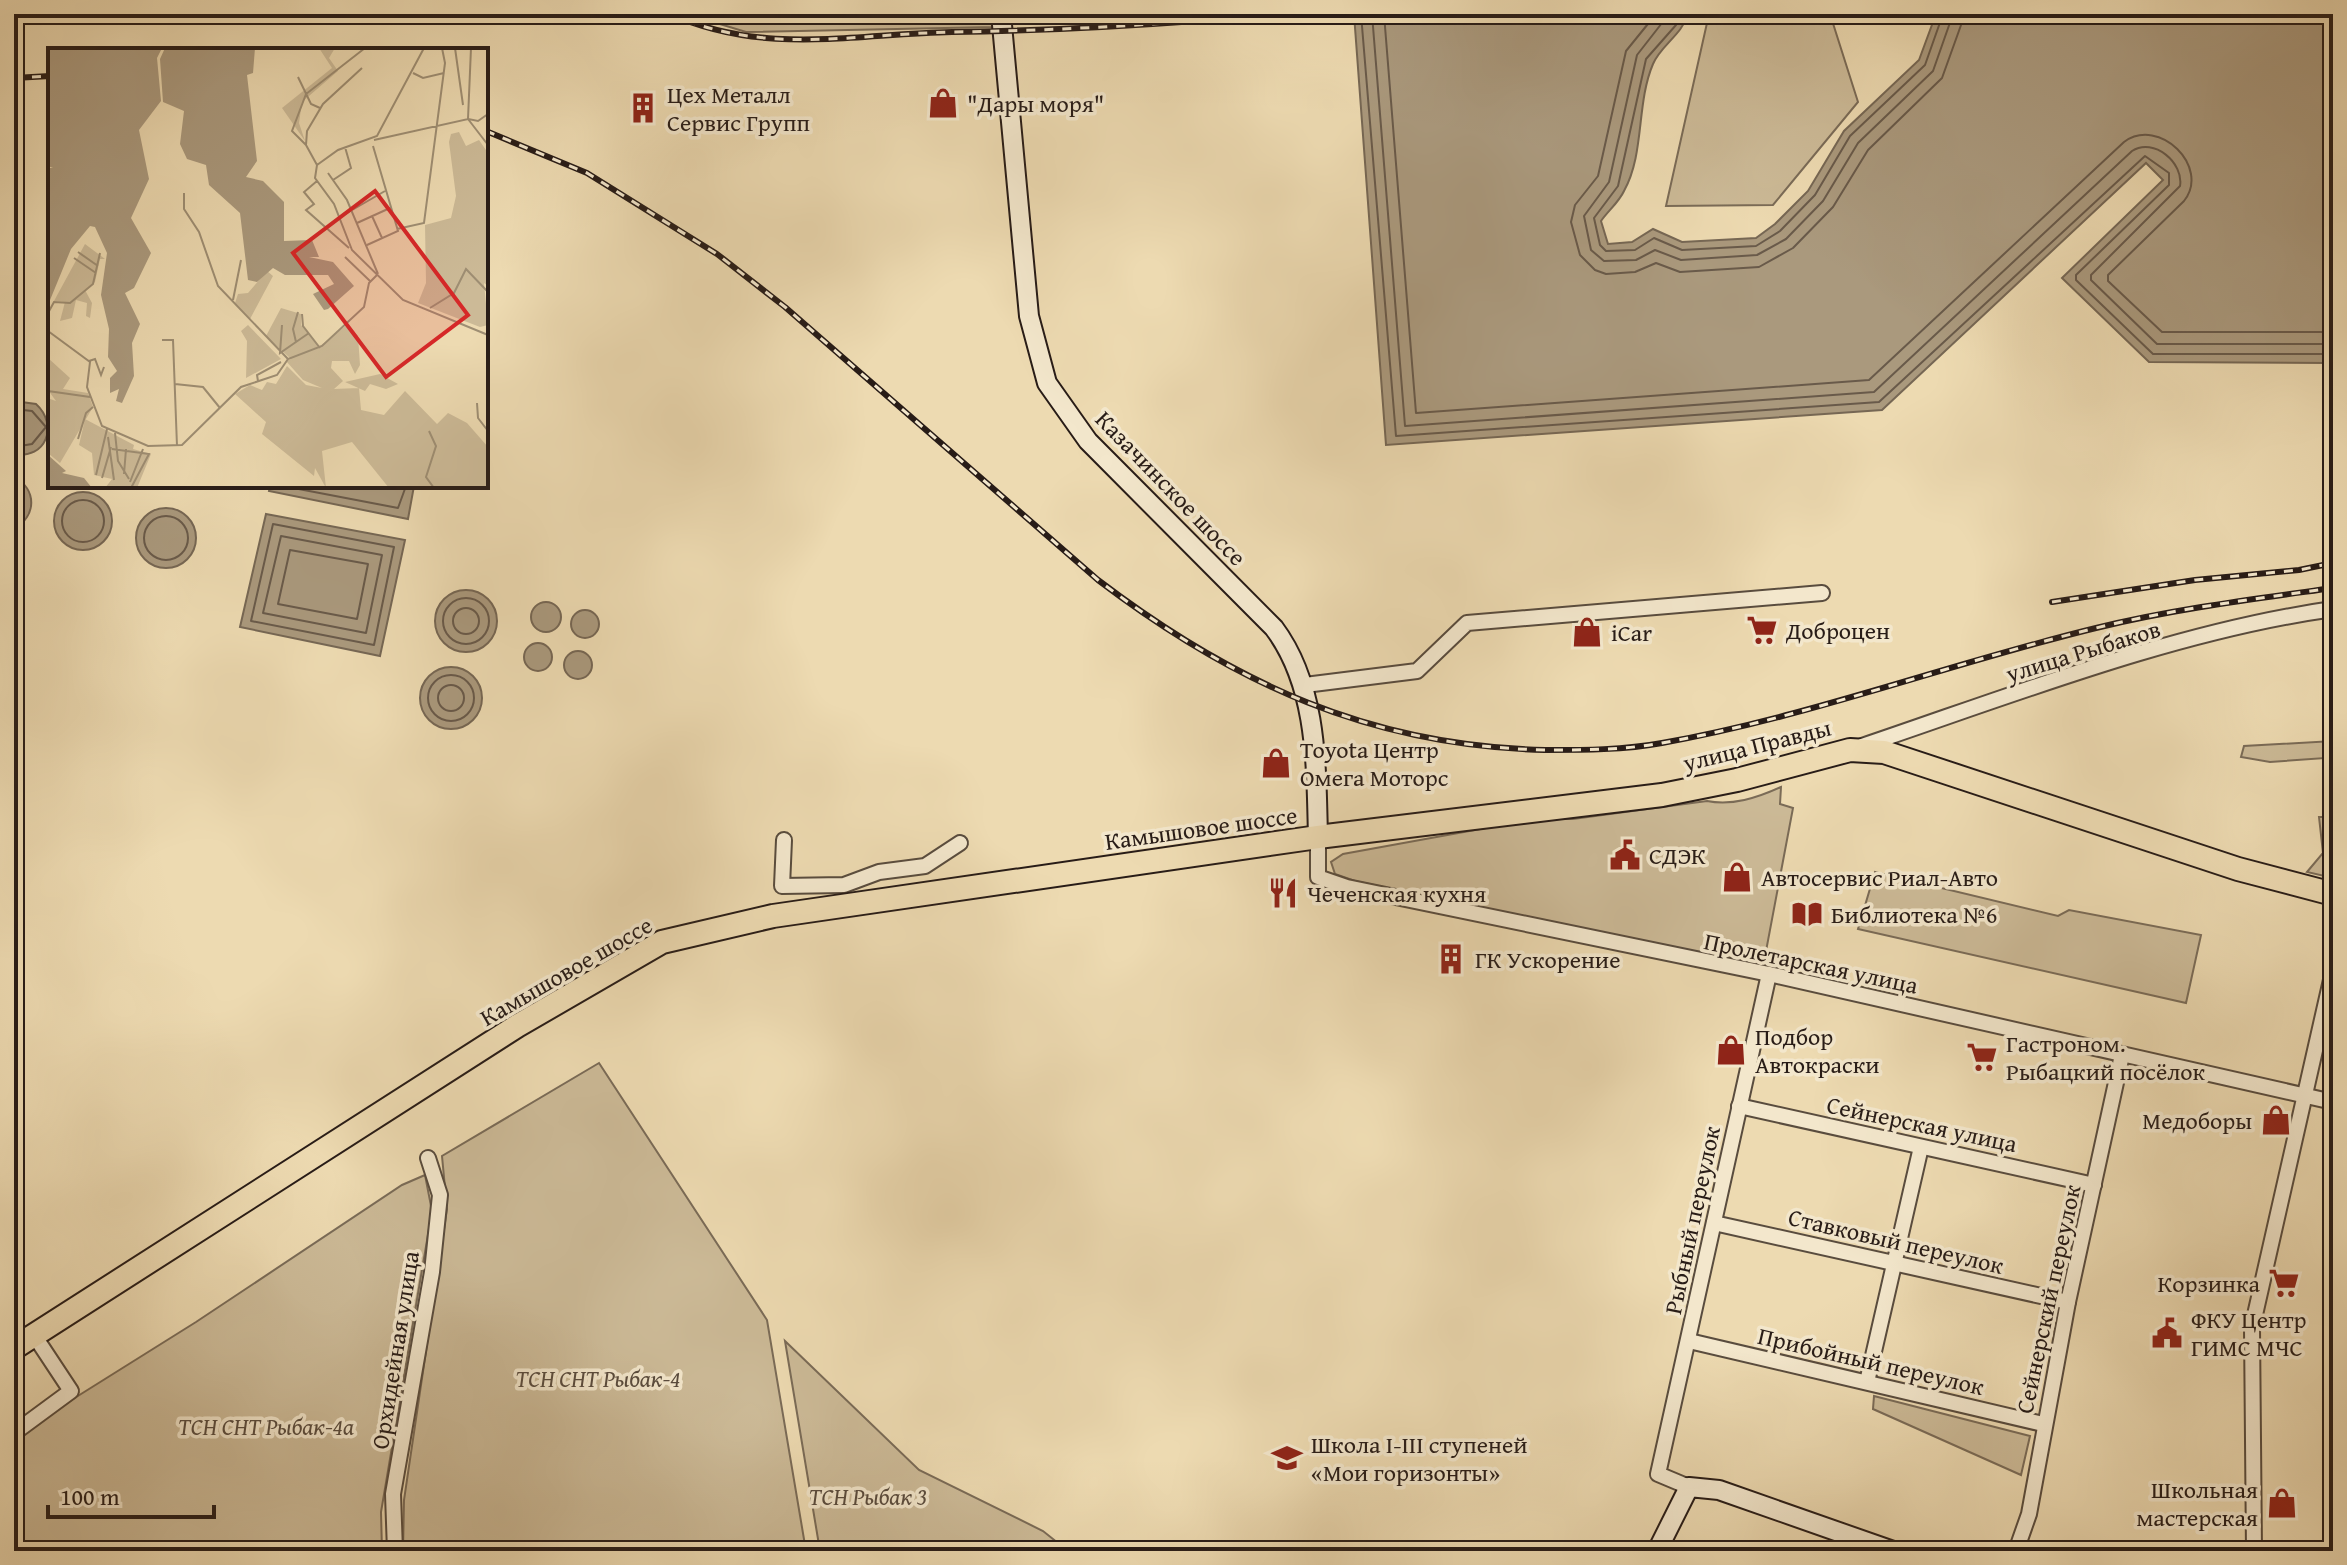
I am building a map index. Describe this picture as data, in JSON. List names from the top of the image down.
{
  "streets": {
    "main road": ["Казачинское шоссе", "улица Правды", "Камышовое шоссе"],
    "street": [
      "улица Рыбаков",
      "Пролетарская улица",
      "Сейнерская улица",
      "Рыбный переулок",
      "Ставковый переулок",
      "Сейнерский переулок",
      "Орхидейная улица",
      "Прибойный переулок"
    ]
  },
  "crossings": [
    ["Казачинское шоссе", "улица Правды"],
    ["Казачинское шоссе", "Камышовое шоссе"],
    ["Казачинское шоссе", "Пролетарская улица"],
    ["улица Рыбаков", "улица Правды"],
    ["улица Правды", "Камышовое шоссе"],
    ["улица Правды", "Пролетарская улица"],
    ["Камышовое шоссе", "Пролетарская улица"],
    ["Пролетарская улица", "Рыбный переулок"],
    ["Пролетарская улица", "Сейнерский переулок"],
    ["Сейнерская улица", "Рыбный переулок"],
    ["Сейнерская улица", "Сейнерский переулок"],
    ["Рыбный переулок", "Ставковый переулок"],
    ["Рыбный переулок", "Прибойный переулок"],
    ["Ставковый переулок", "Сейнерский переулок"],
    ["Сейнерский переулок", "Прибойный переулок"]
  ],
  "parks": ["ТСН СНТ Рыбак-4", "ТСН СНТ Рыбак-4а", "ТСН Рыбак 3"],
  "places": {
    "shop": [
      "\"Дары моря\"",
      "iCar",
      "Toyota Центр Омега Моторс",
      "Автосервис Риал-Авто",
      "Подбор Автокраски",
      "Медоборы",
      "Школьная мастерская"
    ],
    "building": ["Цех Металл Сервис Групп", "ГК Ускорение"],
    "supermarket": ["Доброцен", "Гастроном. Рыбацкий посёлок", "Корзинка"],
    "public building": ["СДЭК", "ФКУ Центр ГИМС МЧС"],
    "restaurant": ["Чеченская кухня"],
    "library": ["Библиотека №6"],
    "school or university": ["Школа I-III ступеней «Мои горизонты»"]
  },
  "scale_bar": "100 m"
}
